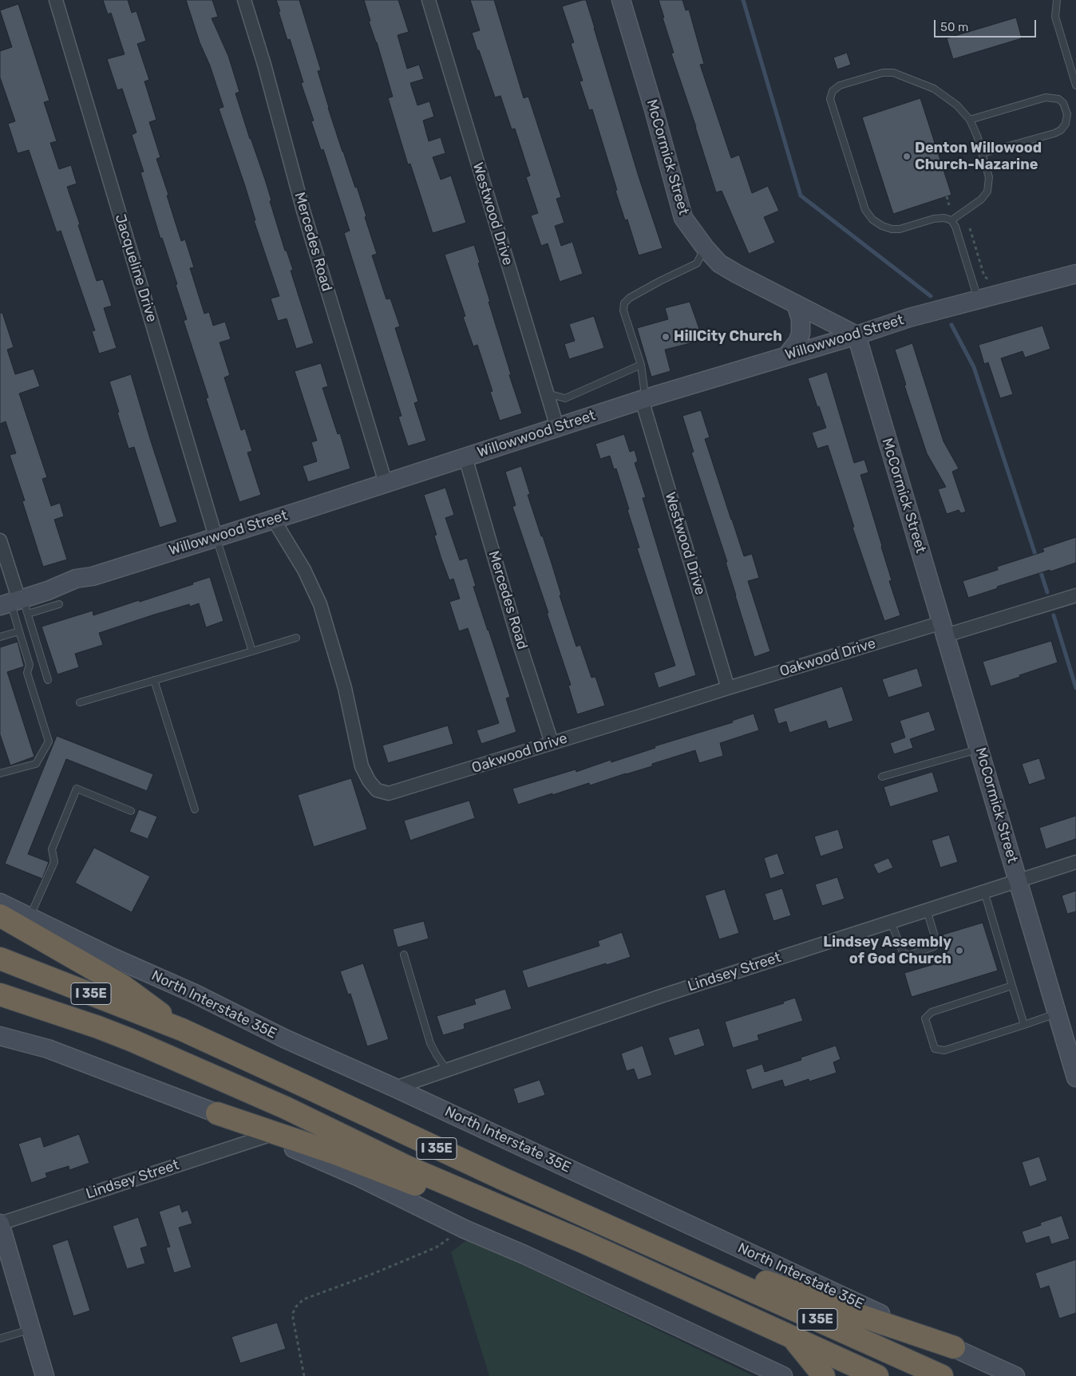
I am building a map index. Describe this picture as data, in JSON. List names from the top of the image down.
{
  "streets": {
    "highway": ["I 35E"],
    "street": [
      "McCormick Street",
      "Westwood Drive",
      "Mercedes Road",
      "Jacqueline Drive",
      "Willowwood Street",
      "Oakwood Drive",
      "Lindsey Street",
      "North Interstate 35E"
    ]
  },
  "crossings": [
    ["McCormick Street", "Willowwood Street"],
    ["McCormick Street", "Oakwood Drive"],
    ["McCormick Street", "Lindsey Street"],
    ["Westwood Drive", "Willowwood Street"],
    ["Westwood Drive", "Oakwood Drive"],
    ["Mercedes Road", "Willowwood Street"],
    ["Mercedes Road", "Oakwood Drive"],
    ["Jacqueline Drive", "Willowwood Street"],
    ["Willowwood Street", "Oakwood Drive"],
    ["Lindsey Street", "North Interstate 35E"]
  ],
  "places": ["Denton Willowood Church-Nazarine", "HillCity Church", "Lindsey Assembly of God Church"],
  "scale_bar": "50 m"
}
